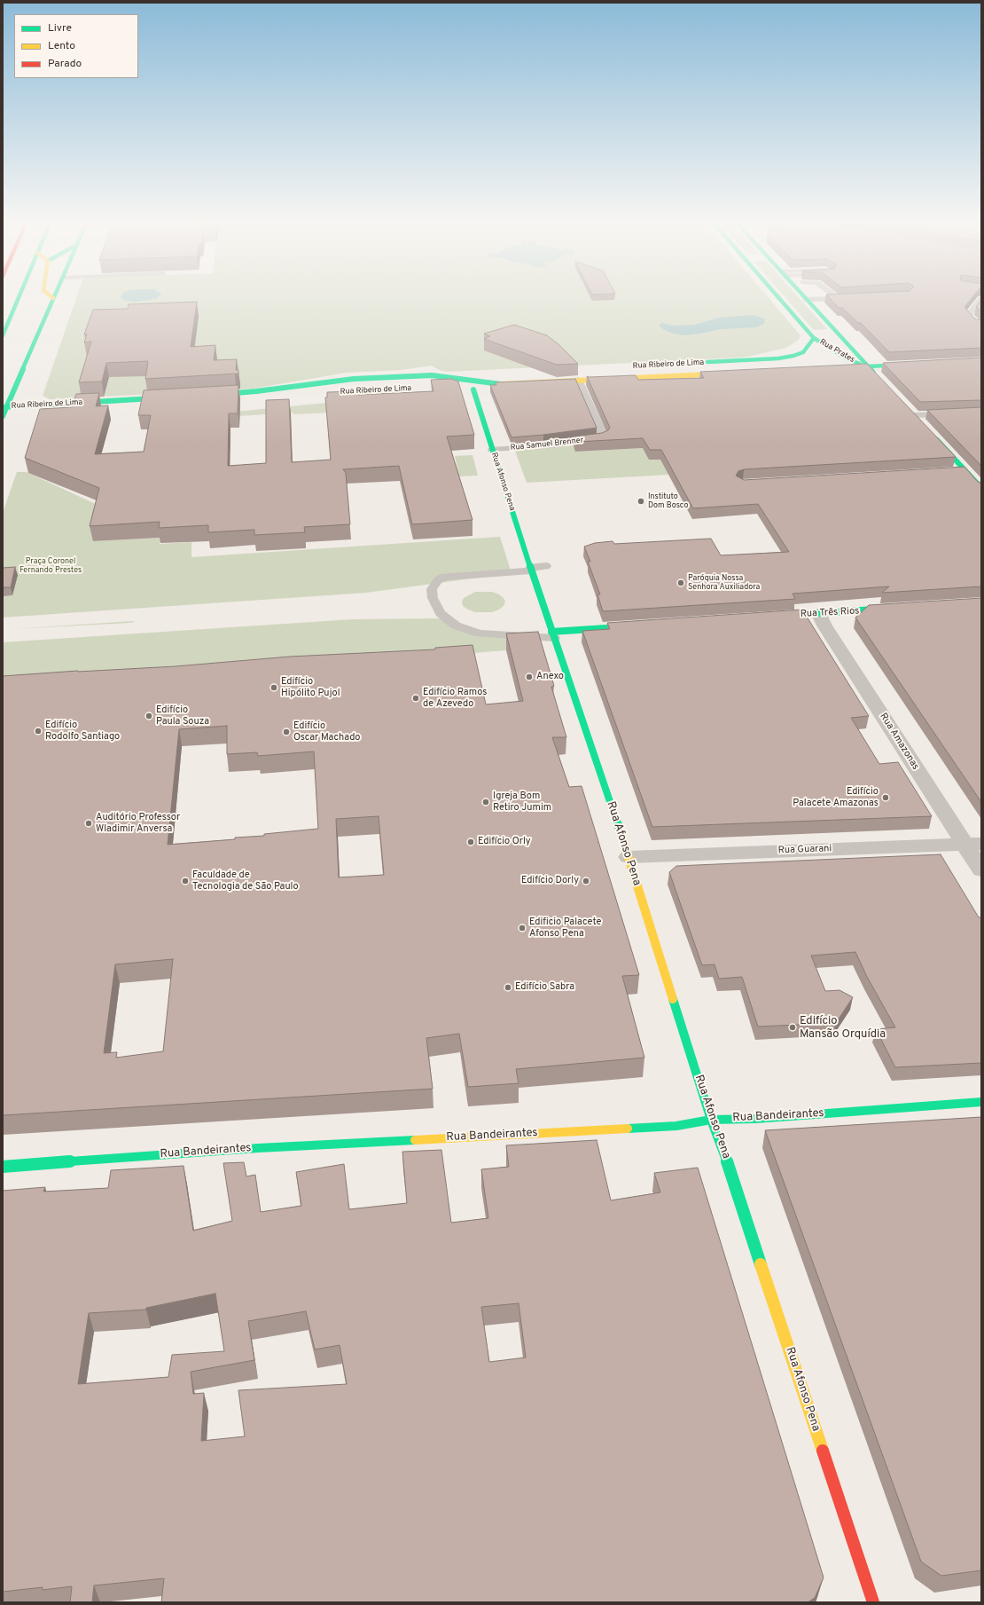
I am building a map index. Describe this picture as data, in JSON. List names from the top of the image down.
{
  "streets": {
    "main road": [
      "Rua Prates",
      "Rua Ribeiro de Lima",
      "Rua Afonso Pena",
      "Rua Três Rios",
      "Rua Bandeirantes"
    ],
    "street": ["Rua Amazonas", "Rua Guarani"],
    "lane": ["Rua Samuel Brenner"]
  },
  "crossings": [
    ["Rua Prates", "Rua Ribeiro de Lima"],
    ["Rua Ribeiro de Lima", "Rua Samuel Brenner"],
    ["Rua Ribeiro de Lima", "Rua Afonso Pena"],
    ["Rua Samuel Brenner", "Rua Afonso Pena"],
    ["Rua Afonso Pena", "Rua Guarani"],
    ["Rua Afonso Pena", "Rua Bandeirantes"],
    ["Rua Três Rios", "Rua Amazonas"],
    ["Rua Amazonas", "Rua Guarani"]
  ],
  "parks": ["Praça Coronel Fernando Prestes"],
  "places": [
    "Instituto Dom Bosco",
    "Paróquia Nossa Senhora Auxiliadora",
    "Anexo",
    "Edifício Hipólito Pujol",
    "Edifício Ramos de Azevedo",
    "Edifício Paula Souza",
    "Edifício Rodolfo Santiago",
    "Edifício Oscar Machado",
    "Edifício Palacete Amazonas",
    "Igreja Bom Retiro Jumim",
    "Auditório Professor Wladimir Anversa",
    "Edifício Orly",
    "Faculdade de Tecnologia de São Paulo",
    "Edifício Dorly",
    "Edificio Palacete Afonso Pena",
    "Edifício Sabra",
    "Edifício Mansão Orquídia"
  ],
  "legend": ["Livre", "Lento", "Parado"]
}
